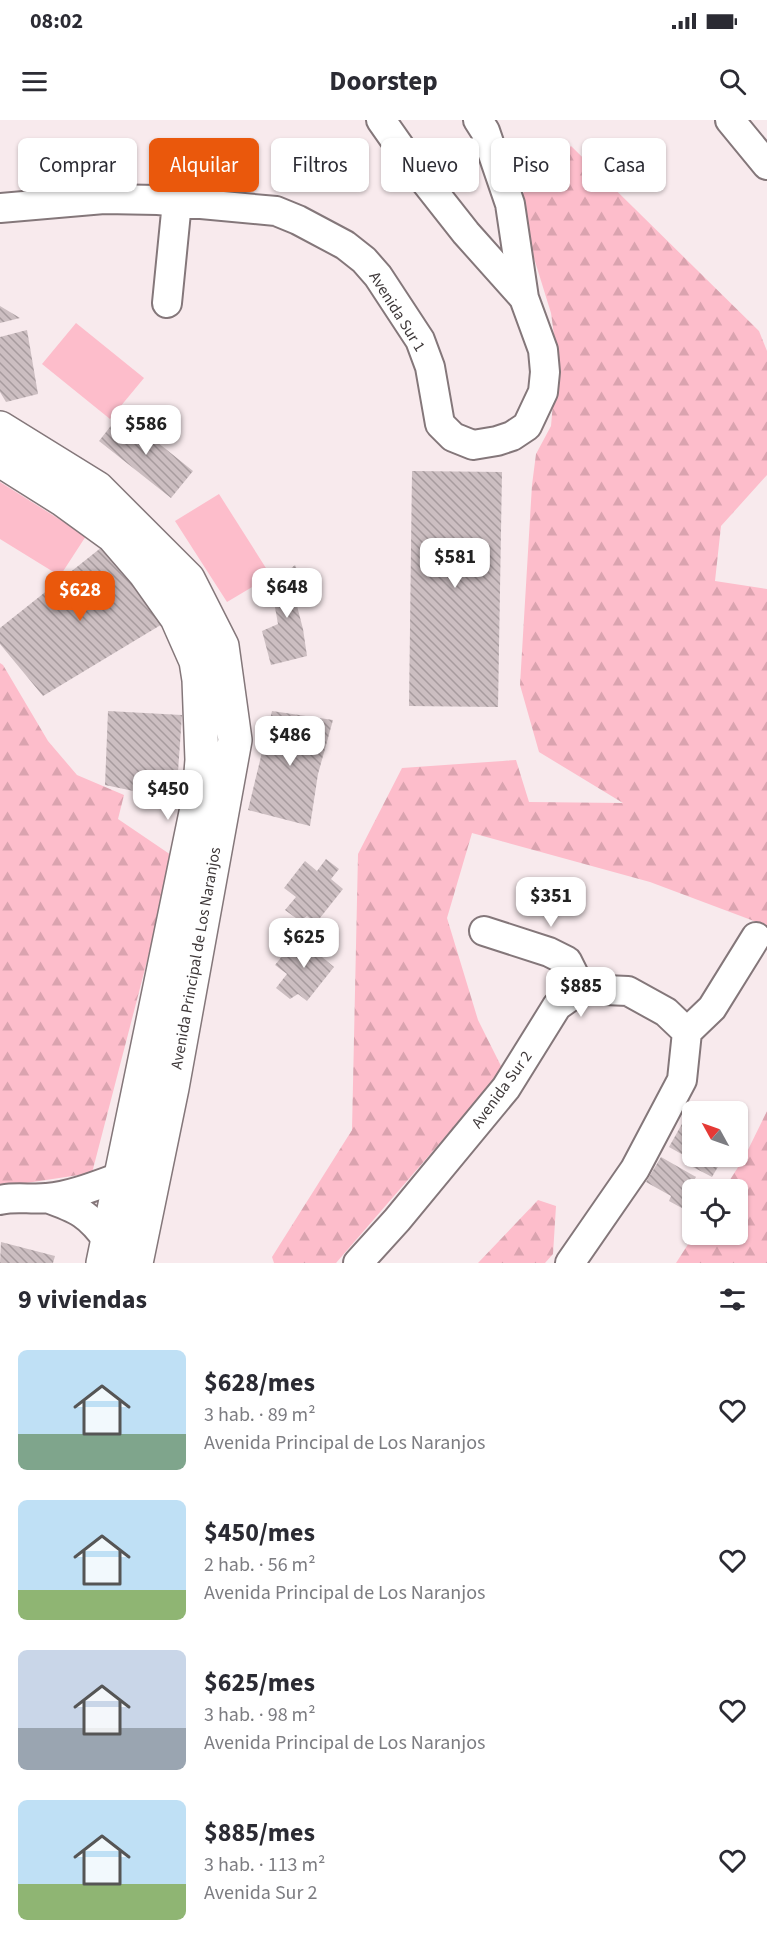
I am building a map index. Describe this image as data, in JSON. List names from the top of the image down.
{
  "streets": {
    "main road": ["Avenida Principal de Los Naranjos"],
    "street": ["Avenida Sur 1", "Avenida Sur 2"]
  },
  "north": "top left",
  "page": {
    "status": "08:02",
    "header": "Doorstep",
    "chip": [
      "Comprar",
      "Alquilar",
      "Filtros",
      "Nuevo",
      "Piso",
      "Casa"
    ],
    "price": [
      "$586",
      "$581",
      "$648",
      "$628",
      "$486",
      "$450",
      "$351",
      "$625",
      "$885"
    ],
    "heading": "9 viviendas",
    "list": [
      {
        "name": "$628/mes",
        "note": "3 hab. · 89 m² · Avenida Principal de Los Naranjos"
      },
      {
        "name": "$450/mes",
        "note": "2 hab. · 56 m² · Avenida Principal de Los Naranjos"
      },
      {
        "name": "$625/mes",
        "note": "3 hab. · 98 m² · Avenida Principal de Los Naranjos"
      },
      {
        "name": "$885/mes",
        "note": "3 hab. · 113 m² · Avenida Sur 2"
      }
    ]
  }
}
